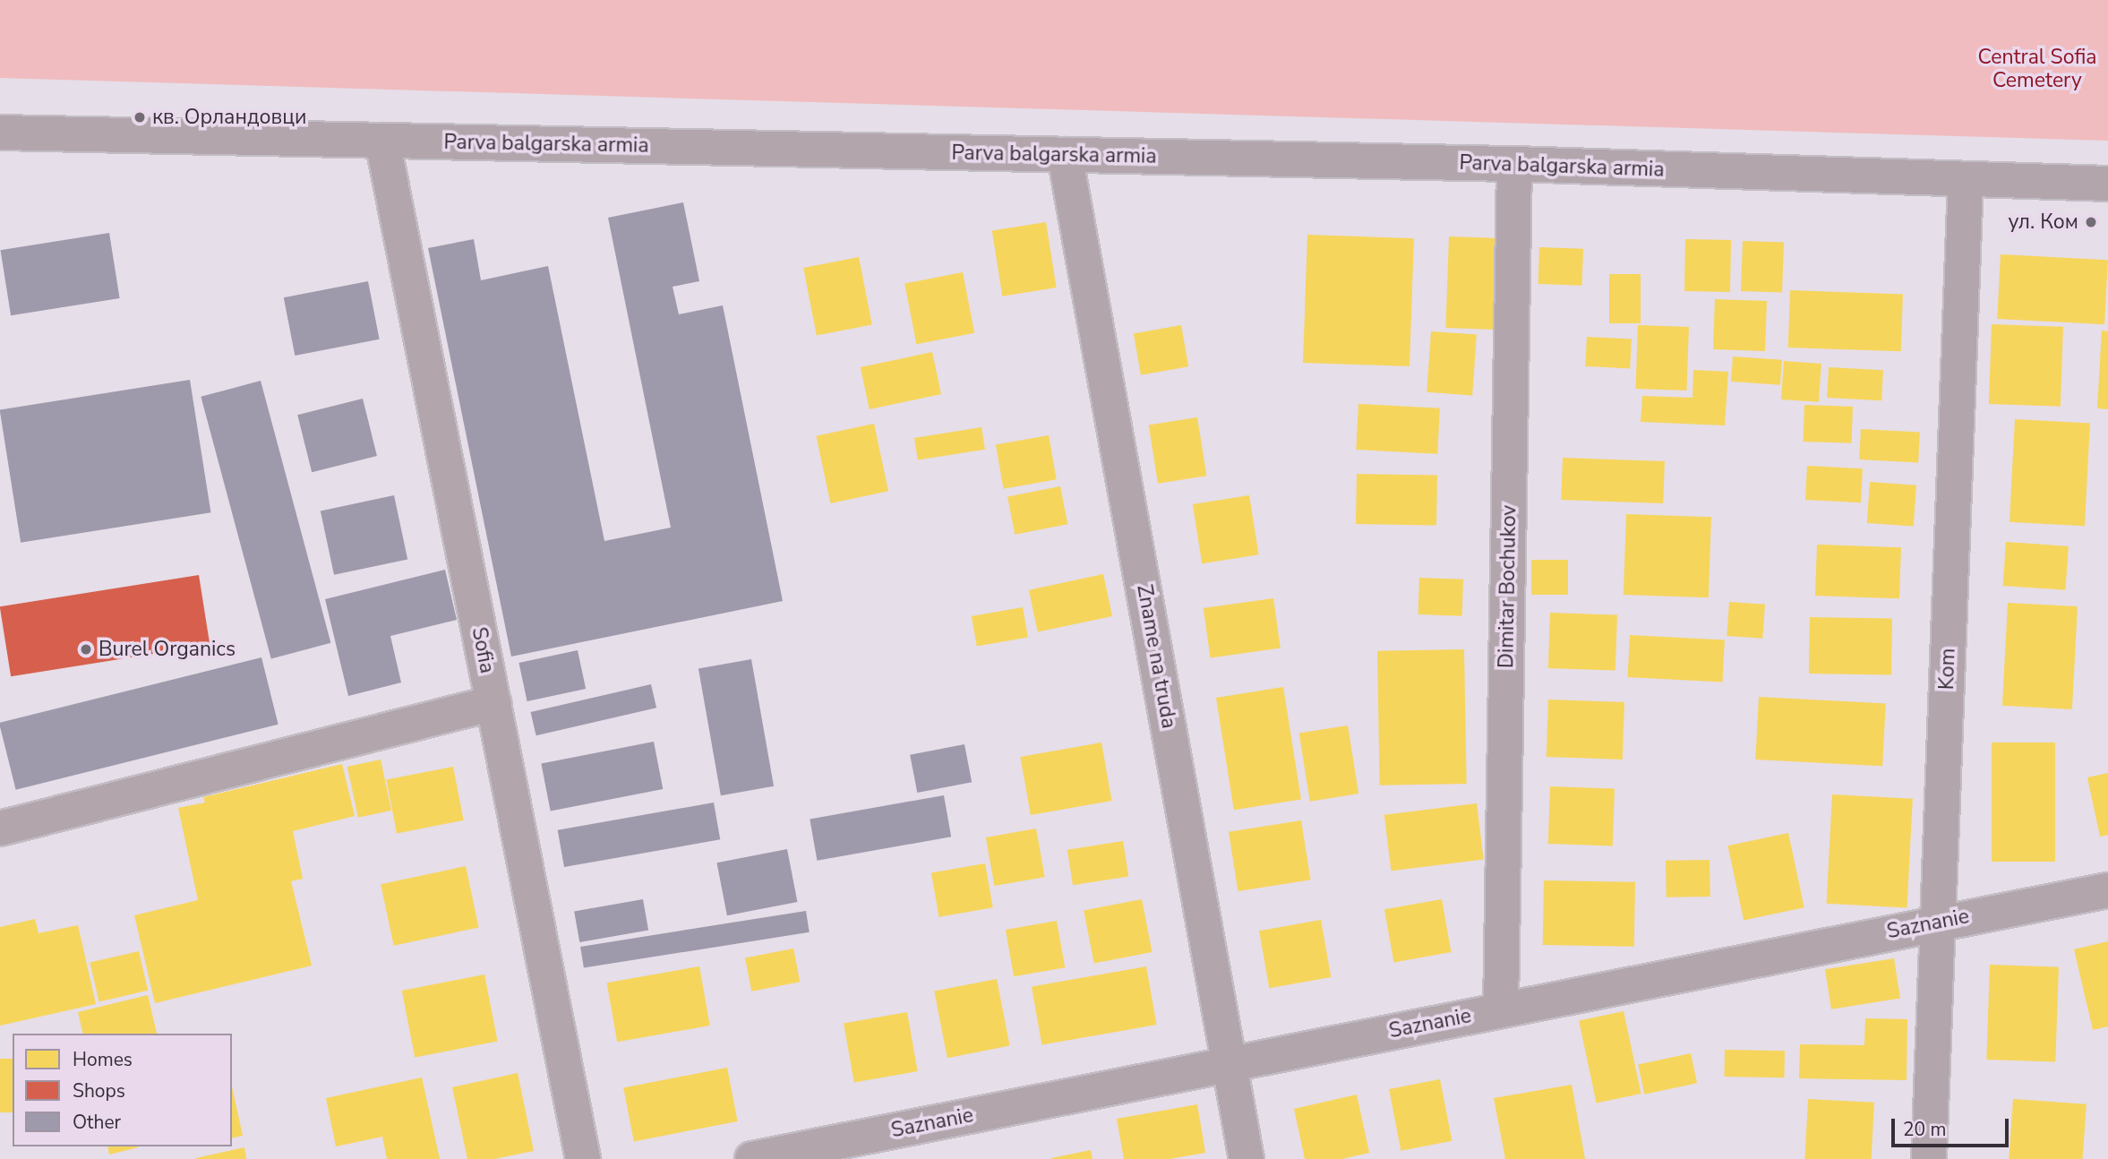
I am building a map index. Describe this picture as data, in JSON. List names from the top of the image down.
{
  "streets": {
    "street": [
      "Parva balgarska armia",
      "Dimitar Bochukov",
      "Sofia",
      "Zname na truda",
      "Kom",
      "Saznanie"
    ]
  },
  "crossings": [
    ["Parva balgarska armia", "Dimitar Bochukov"],
    ["Parva balgarska armia", "Sofia"],
    ["Parva balgarska armia", "Zname na truda"],
    ["Parva balgarska armia", "Kom"],
    ["Dimitar Bochukov", "Saznanie"],
    ["Zname na truda", "Saznanie"],
    ["Kom", "Saznanie"]
  ],
  "parks": ["Central Sofia Cemetery"],
  "places": ["кв. Орландовци", "ул. Ком", "Burel Organics"],
  "legend": ["Homes", "Shops", "Other"],
  "scale_bar": "20 m"
}
